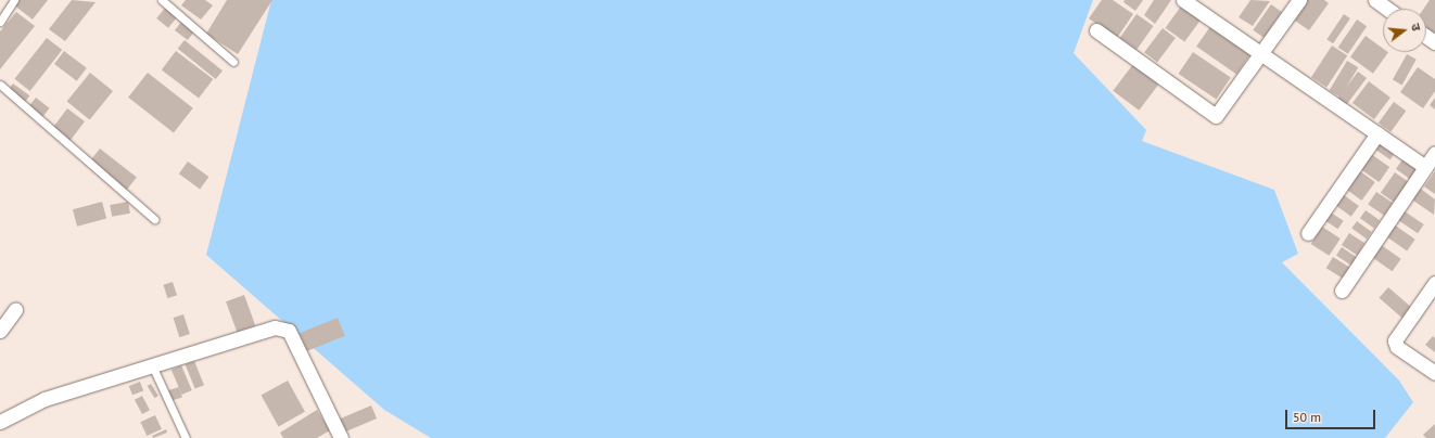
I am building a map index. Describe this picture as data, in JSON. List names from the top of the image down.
{
  "scale_bar": "50 m",
  "north": "right"
}
